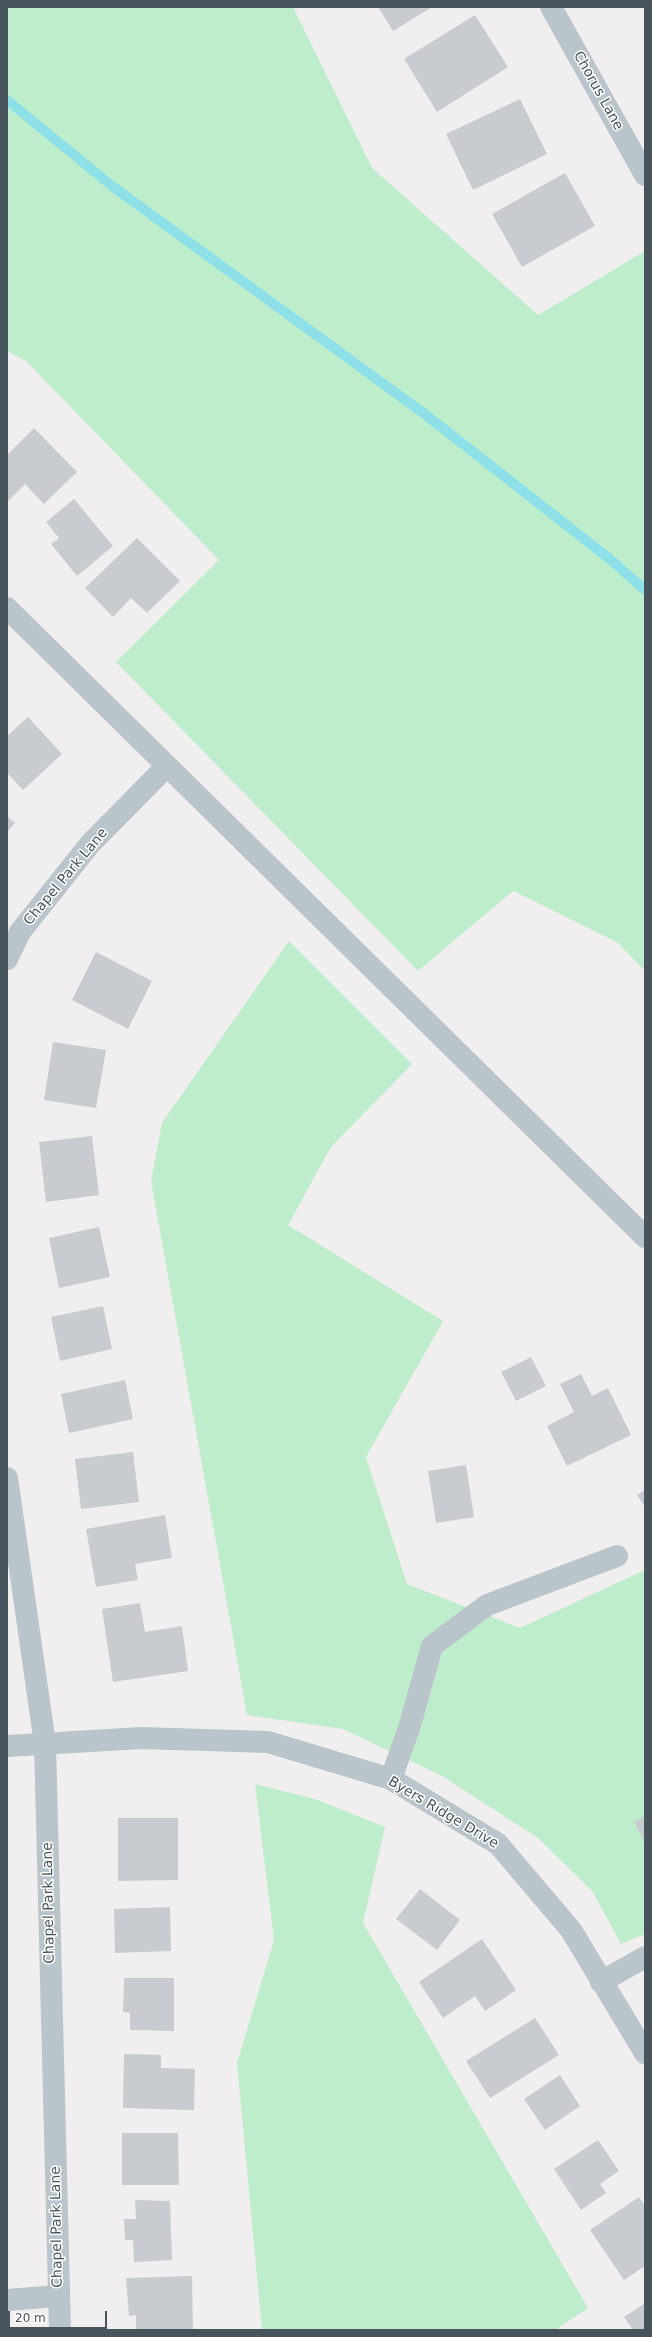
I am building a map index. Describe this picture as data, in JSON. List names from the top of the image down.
{
  "streets": {
    "street": ["Chorus Lane", "Chapel Park Lane", "Byers Ridge Drive"]
  },
  "crossings": [
    ["Chapel Park Lane", "Byers Ridge Drive"]
  ],
  "scale_bar": "20 m"
}
